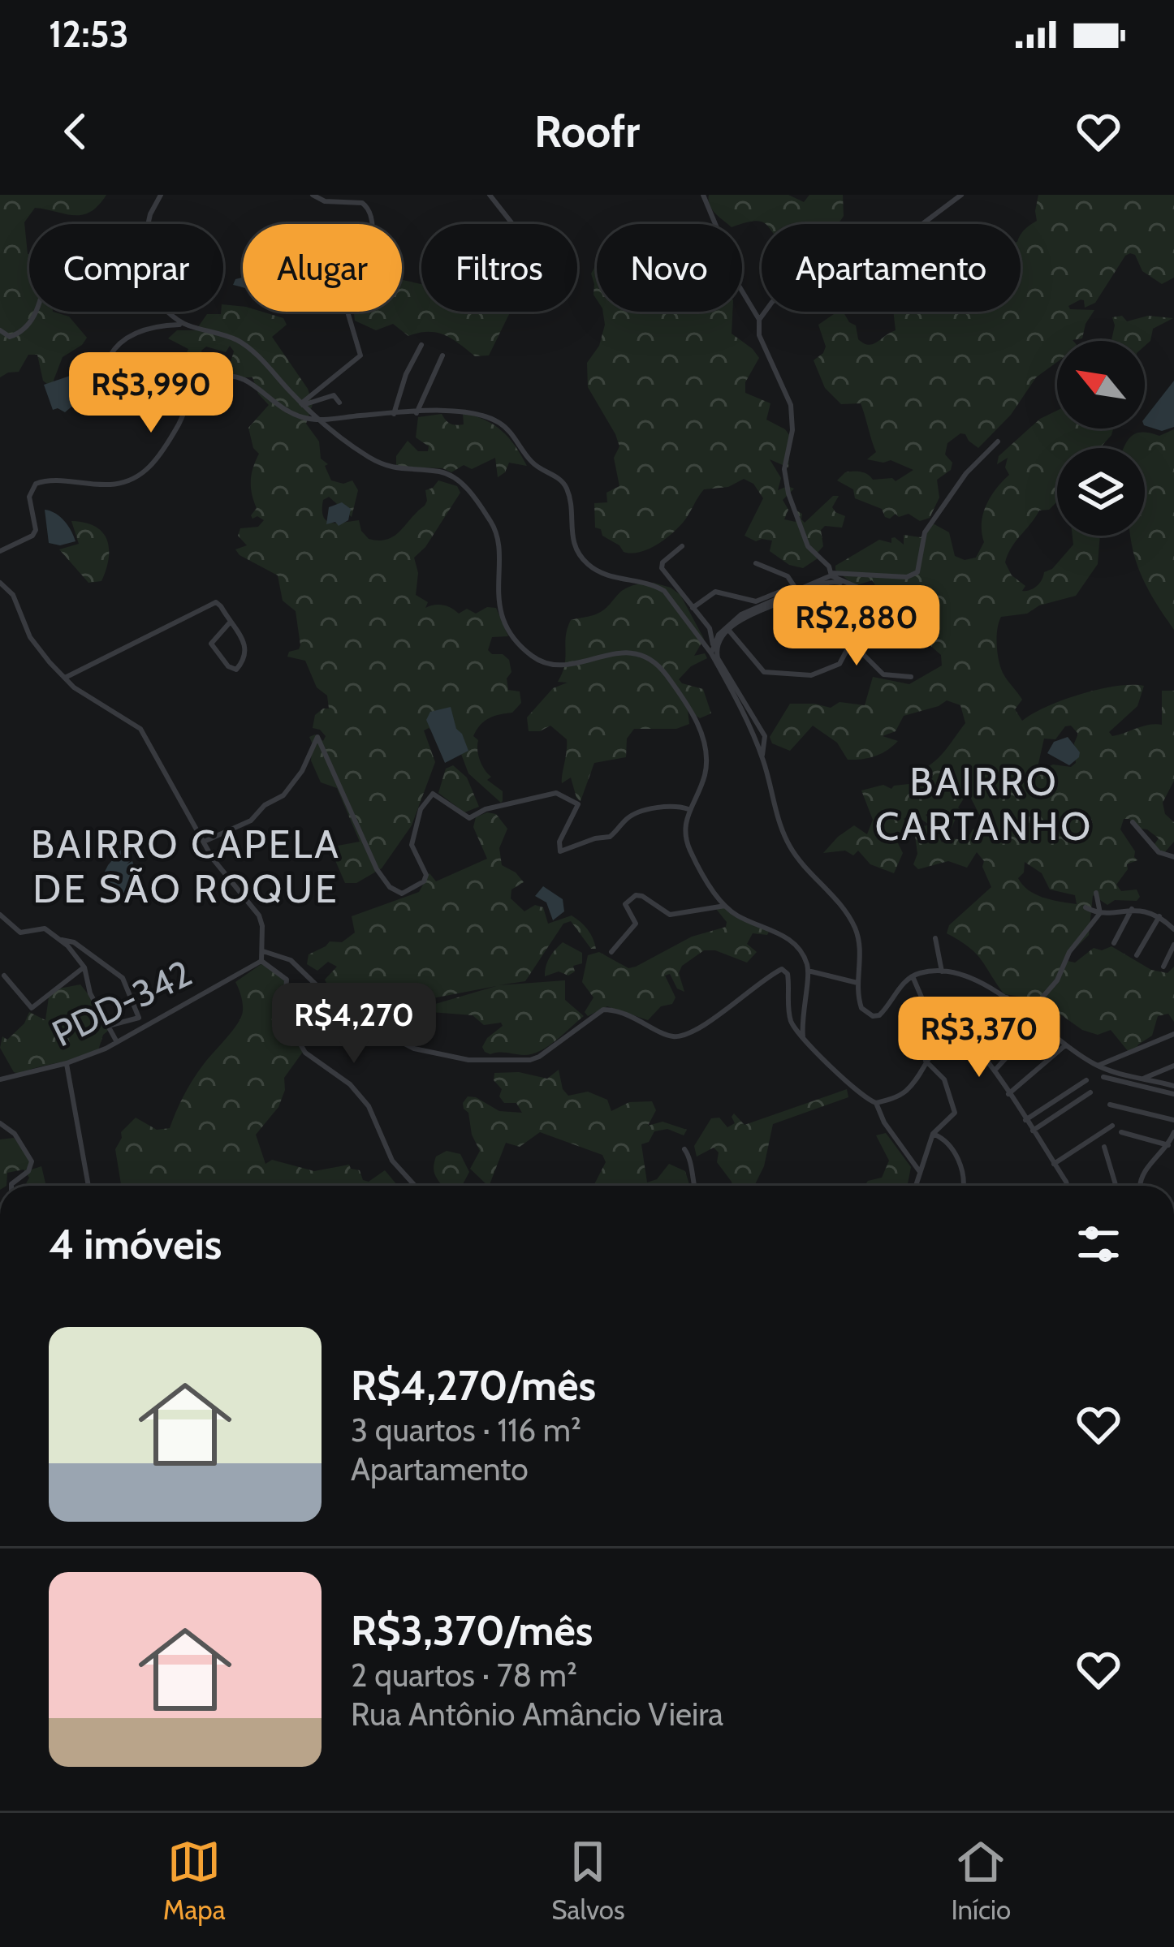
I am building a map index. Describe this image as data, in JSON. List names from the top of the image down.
{
  "streets": {
    "street": ["PDD-342"]
  },
  "districts": ["BAIRRO CARTANHO", "BAIRRO CAPELA DE SÃO ROQUE"],
  "north": "top left",
  "page": {
    "status": "12:53",
    "header": "Roofr",
    "chip": [
      "Comprar",
      "Alugar",
      "Filtros",
      "Novo",
      "Apartamento"
    ],
    "price": [
      "R$3,990",
      "R$2,880",
      "R$4,270",
      "R$3,370"
    ],
    "heading": "4 imóveis",
    "list": [
      {
        "name": "R$4,270/mês",
        "note": "3 quartos · 116 m² · Apartamento"
      },
      {
        "name": "R$3,370/mês",
        "note": "2 quartos · 78 m² · Rua Antônio Amâncio Vieira"
      }
    ],
    "tabs": ["Mapa", "Salvos", "Início"]
  }
}
